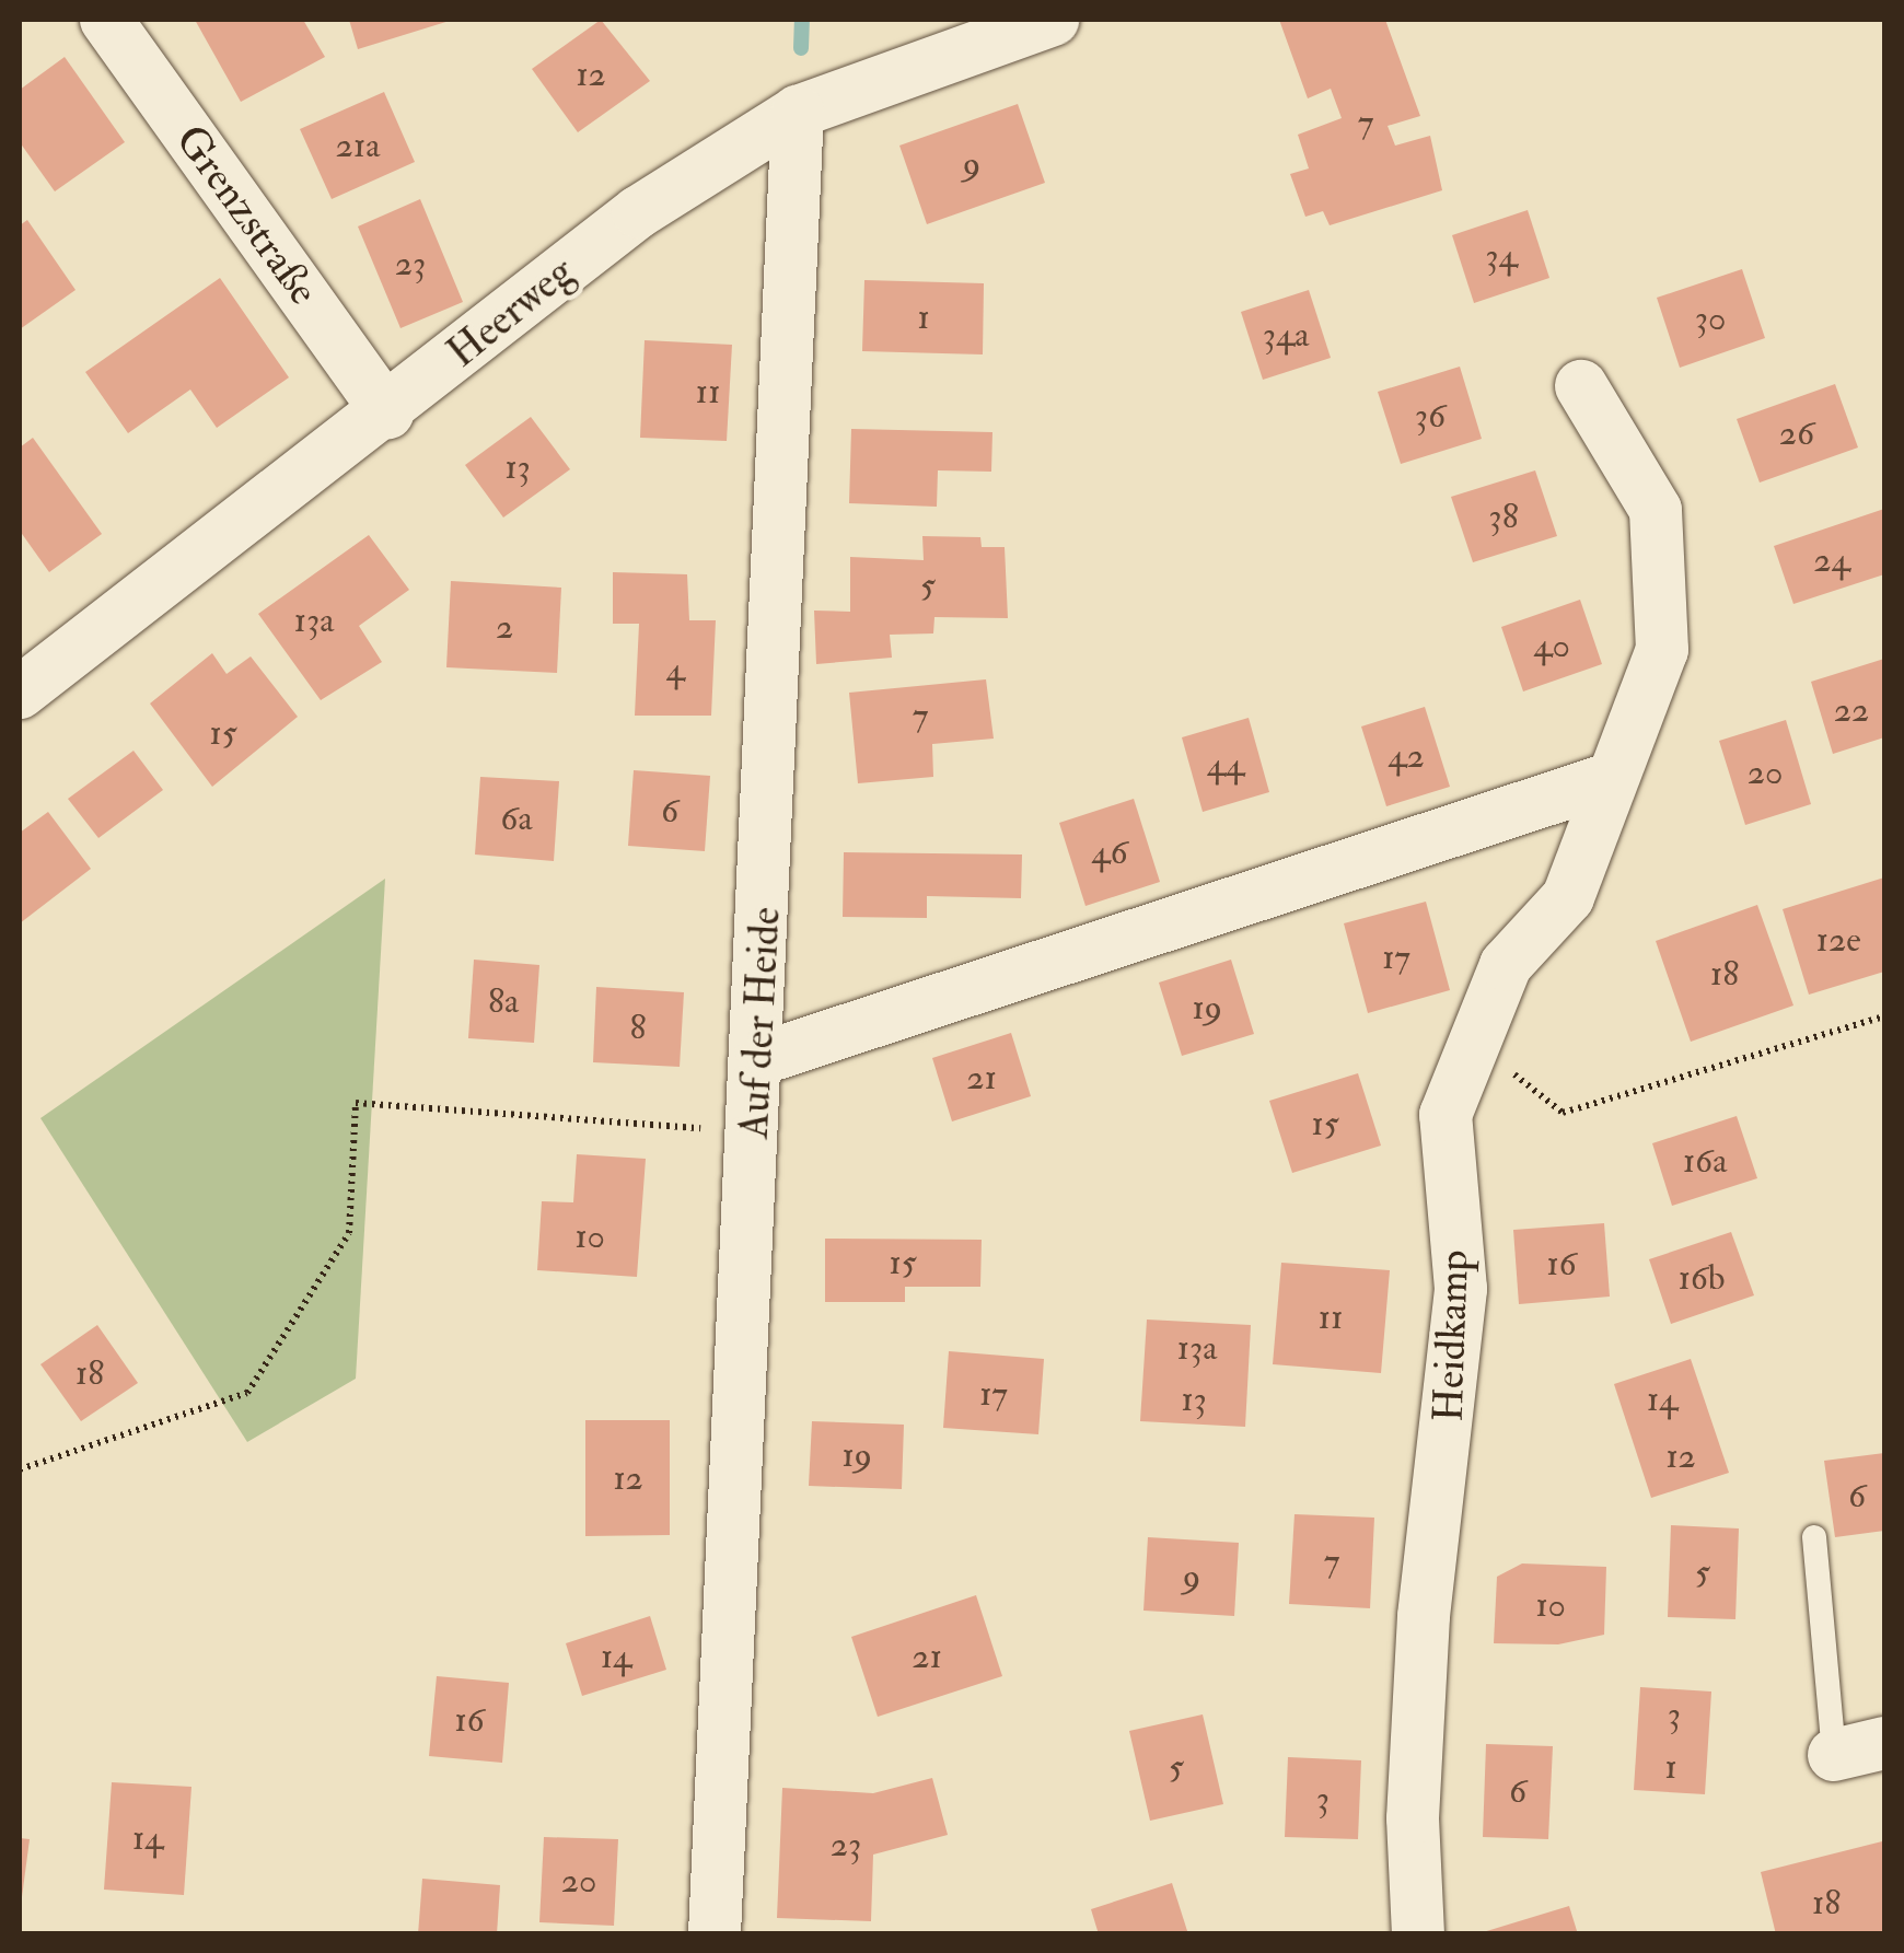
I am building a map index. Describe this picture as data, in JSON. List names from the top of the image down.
{
  "streets": {
    "street": [
      "Grenzstraße",
      "Heerweg",
      "Auf der Heide",
      "Heidkamp"
    ]
  },
  "crossings": [
    ["Grenzstraße", "Heerweg"],
    ["Heerweg", "Auf der Heide"]
  ],
  "house_numbers": [
    "12",
    "7",
    "21a",
    "9",
    "34",
    "23",
    "1",
    "30",
    "34a",
    "11",
    "36",
    "26",
    "13",
    "38",
    "24",
    "5",
    "13a",
    "2",
    "40",
    "4",
    "22",
    "7",
    "15",
    "42",
    "44",
    "20",
    "6",
    "6a",
    "46",
    "12e",
    "17",
    "18",
    "8a",
    "19",
    "8",
    "21",
    "15",
    "16a",
    "10",
    "15",
    "16",
    "16b",
    "11",
    "13a",
    "18",
    "17",
    "13",
    "14",
    "19",
    "12",
    "12",
    "6",
    "7",
    "5",
    "9",
    "10",
    "14",
    "21",
    "3",
    "16",
    "5",
    "1",
    "6",
    "3",
    "14",
    "23",
    "20",
    "18"
  ]
}
